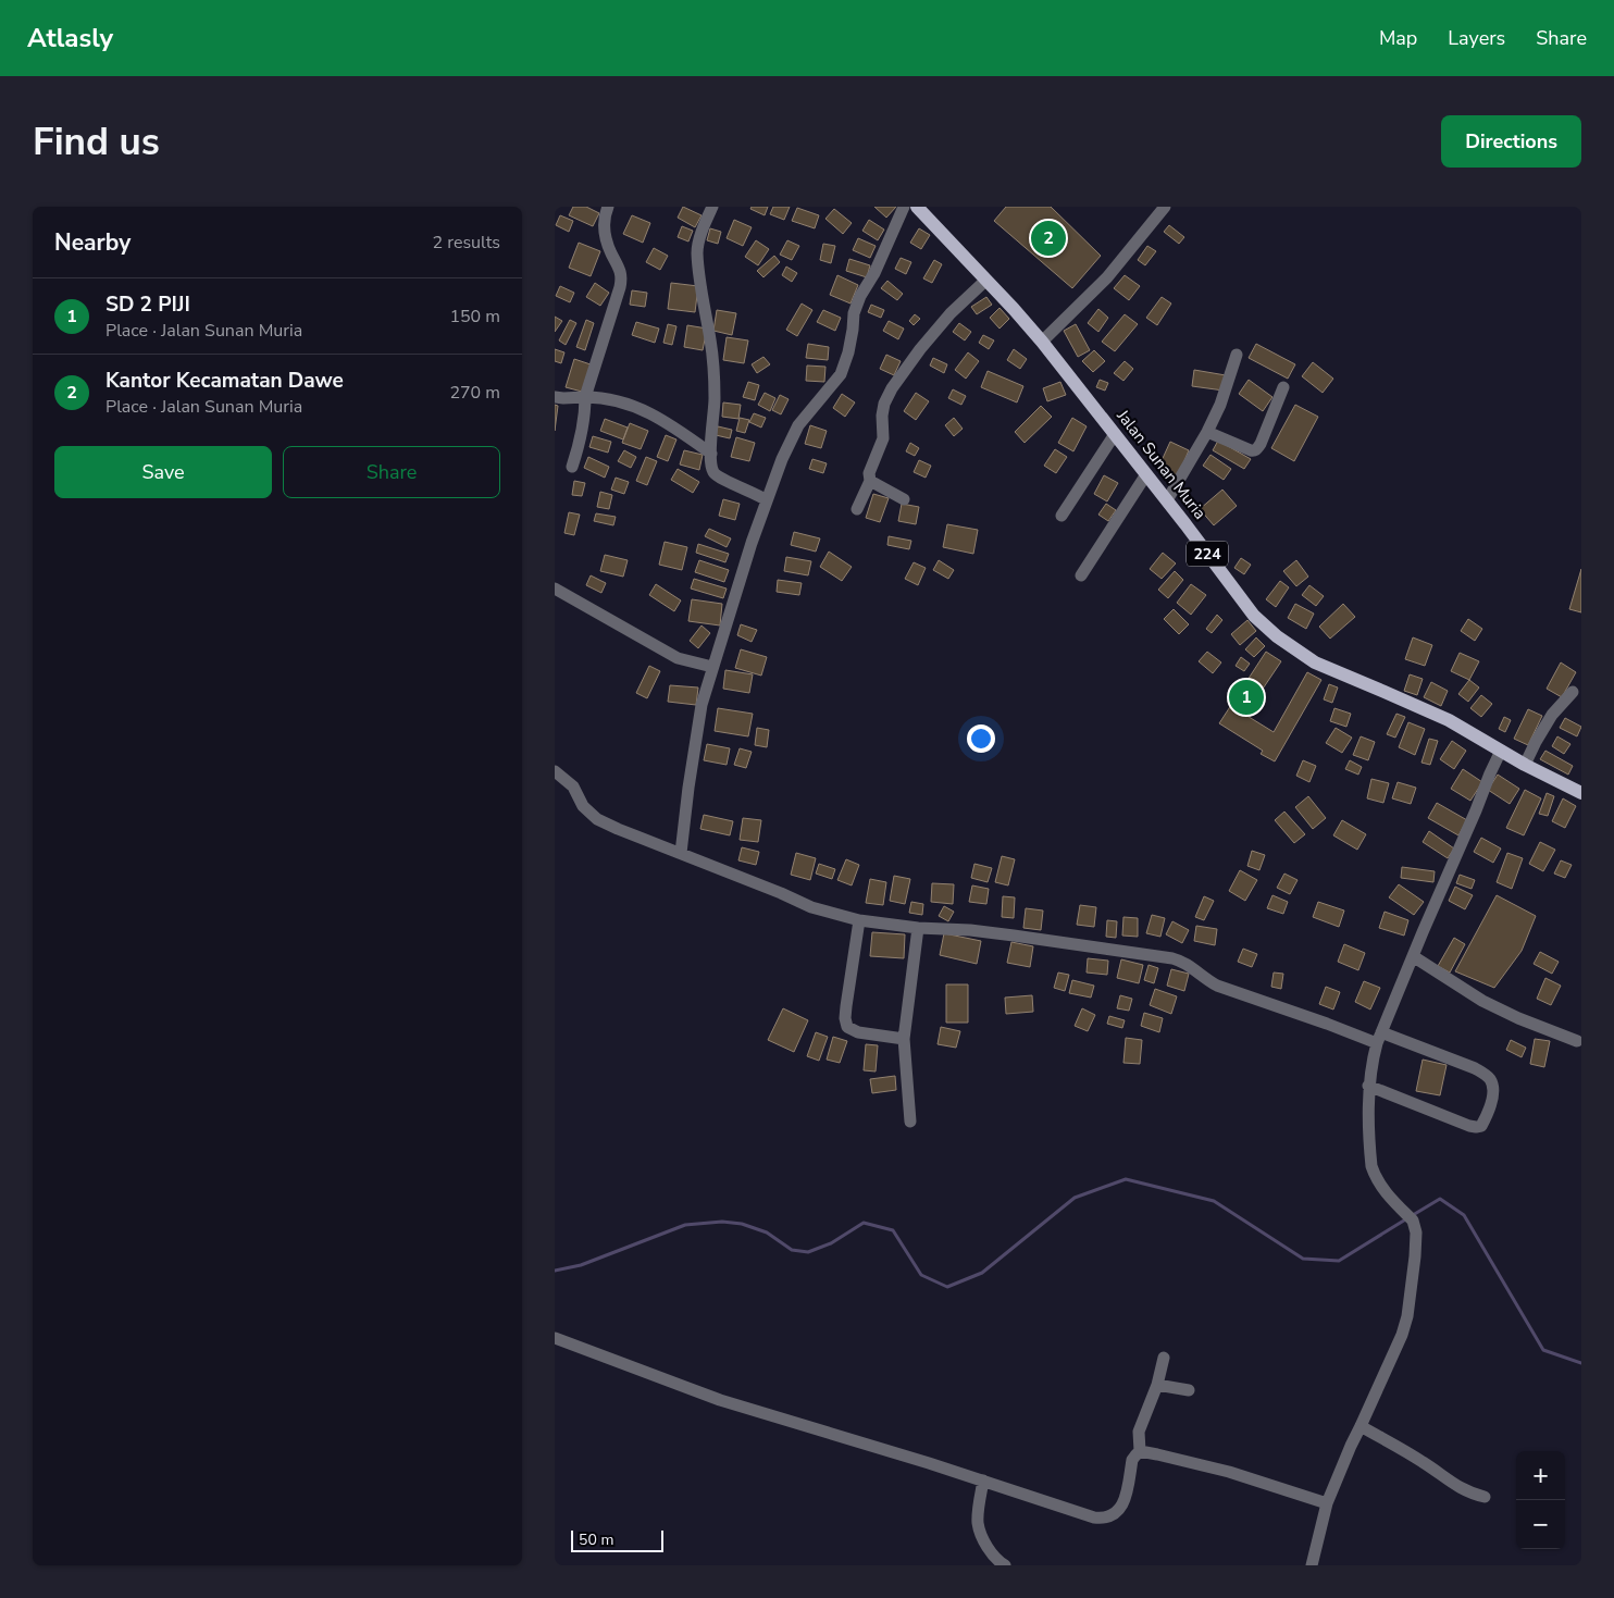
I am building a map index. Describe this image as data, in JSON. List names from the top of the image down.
{
  "streets": {
    "main road": ["Jalan Sunan Muria", "224"]
  },
  "scale_bar": "50 m",
  "page": {
    "header": "Atlasly",
    "nav": ["Map", "Layers", "Share"],
    "buttons": [
      "Directions",
      ["Save", "Share"]
    ],
    "title": "Find us",
    "heading": ["Nearby", "2 results"],
    "pins": ["2", "1"],
    "list": [
      {
        "mark": "1",
        "name": "SD 2 PIJI",
        "note": "Place · Jalan Sunan Muria",
        "value": "150 m"
      },
      {
        "mark": "2",
        "name": "Kantor Kecamatan Dawe",
        "note": "Place · Jalan Sunan Muria",
        "value": "270 m"
      }
    ],
    "map_buttons": ["+", "−"],
    "scale": "50 m"
  }
}
